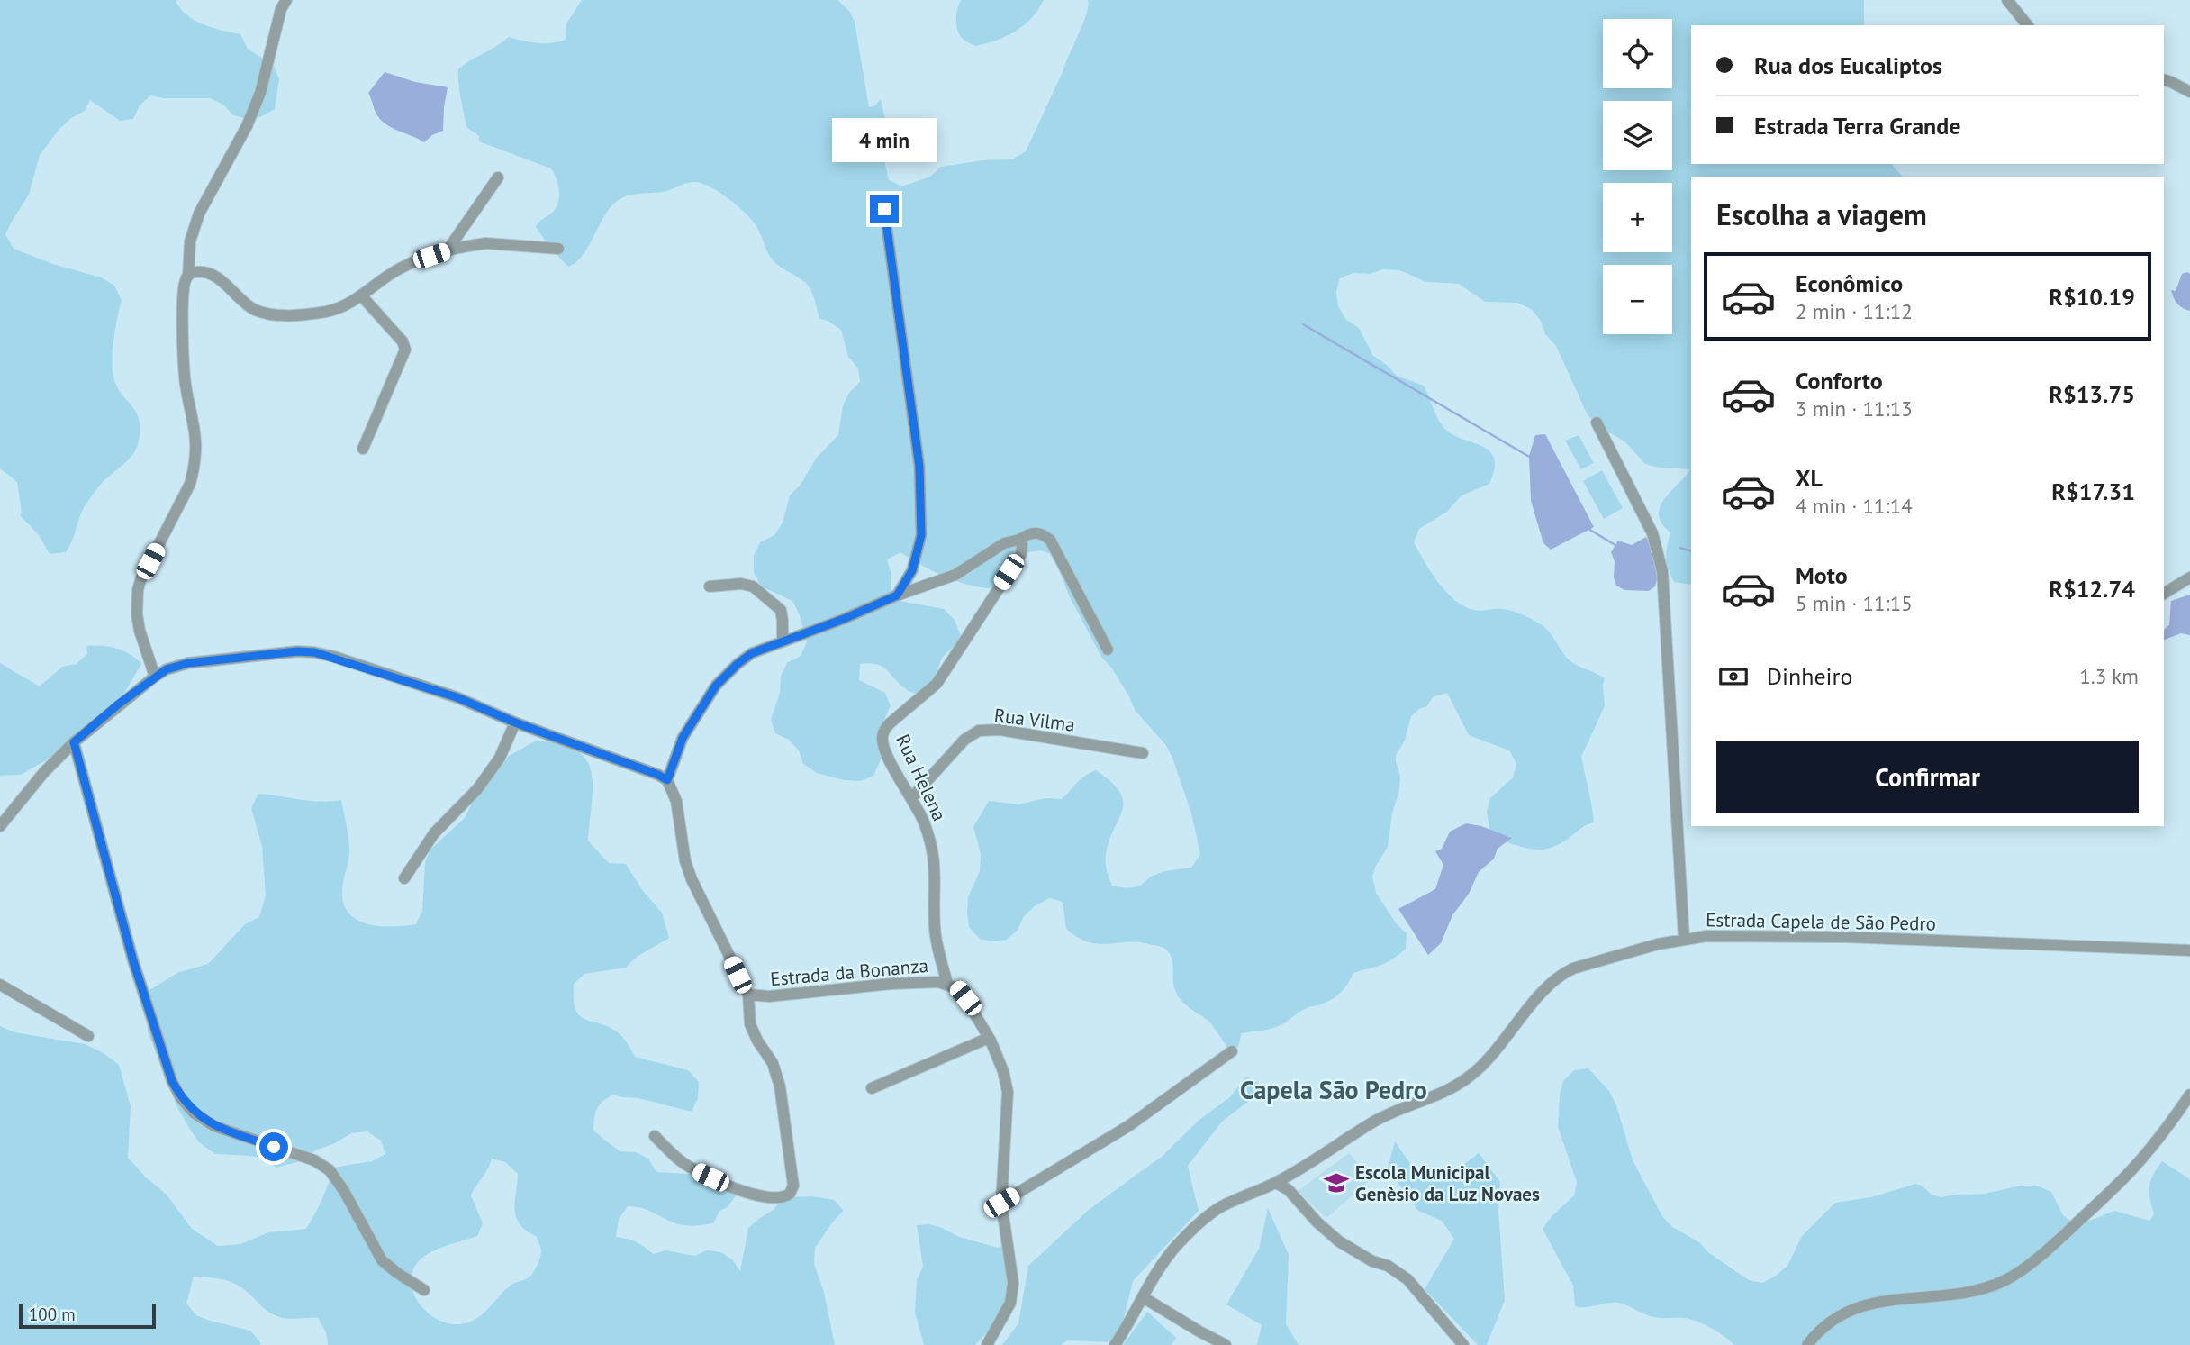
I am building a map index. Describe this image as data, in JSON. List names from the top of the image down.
{
  "streets": {
    "street": [
      "Rua Vilma",
      "Rua Helena",
      "Estrada Capela de São Pedro",
      "Estrada da Bonanza"
    ]
  },
  "crossings": [
    ["Rua Vilma", "Rua Helena"],
    ["Rua Helena", "Estrada da Bonanza"]
  ],
  "districts": ["Capela São Pedro"],
  "places": {
    "school or university": ["Escola Municipal Genèsio da Luz Novaes"]
  },
  "scale_bar": "100 m",
  "page": {
    "map_buttons": ["+", "−"],
    "banner": ["Rua dos Eucaliptos", "Estrada Terra Grande"],
    "bubble": "4 min",
    "heading": "Escolha a viagem",
    "list": [
      {
        "name": "Econômico",
        "note": "2 min · 11:12",
        "value": "R$10.19"
      },
      {
        "name": "Conforto",
        "note": "3 min · 11:13",
        "value": "R$13.75"
      },
      {
        "name": "XL",
        "note": "4 min · 11:14",
        "value": "R$17.31"
      },
      {
        "name": "Moto",
        "note": "5 min · 11:15",
        "value": "R$12.74"
      }
    ],
    "pay": ["Dinheiro", "1.3 km"],
    "buttons": "Confirmar",
    "scale": "100 m"
  }
}
